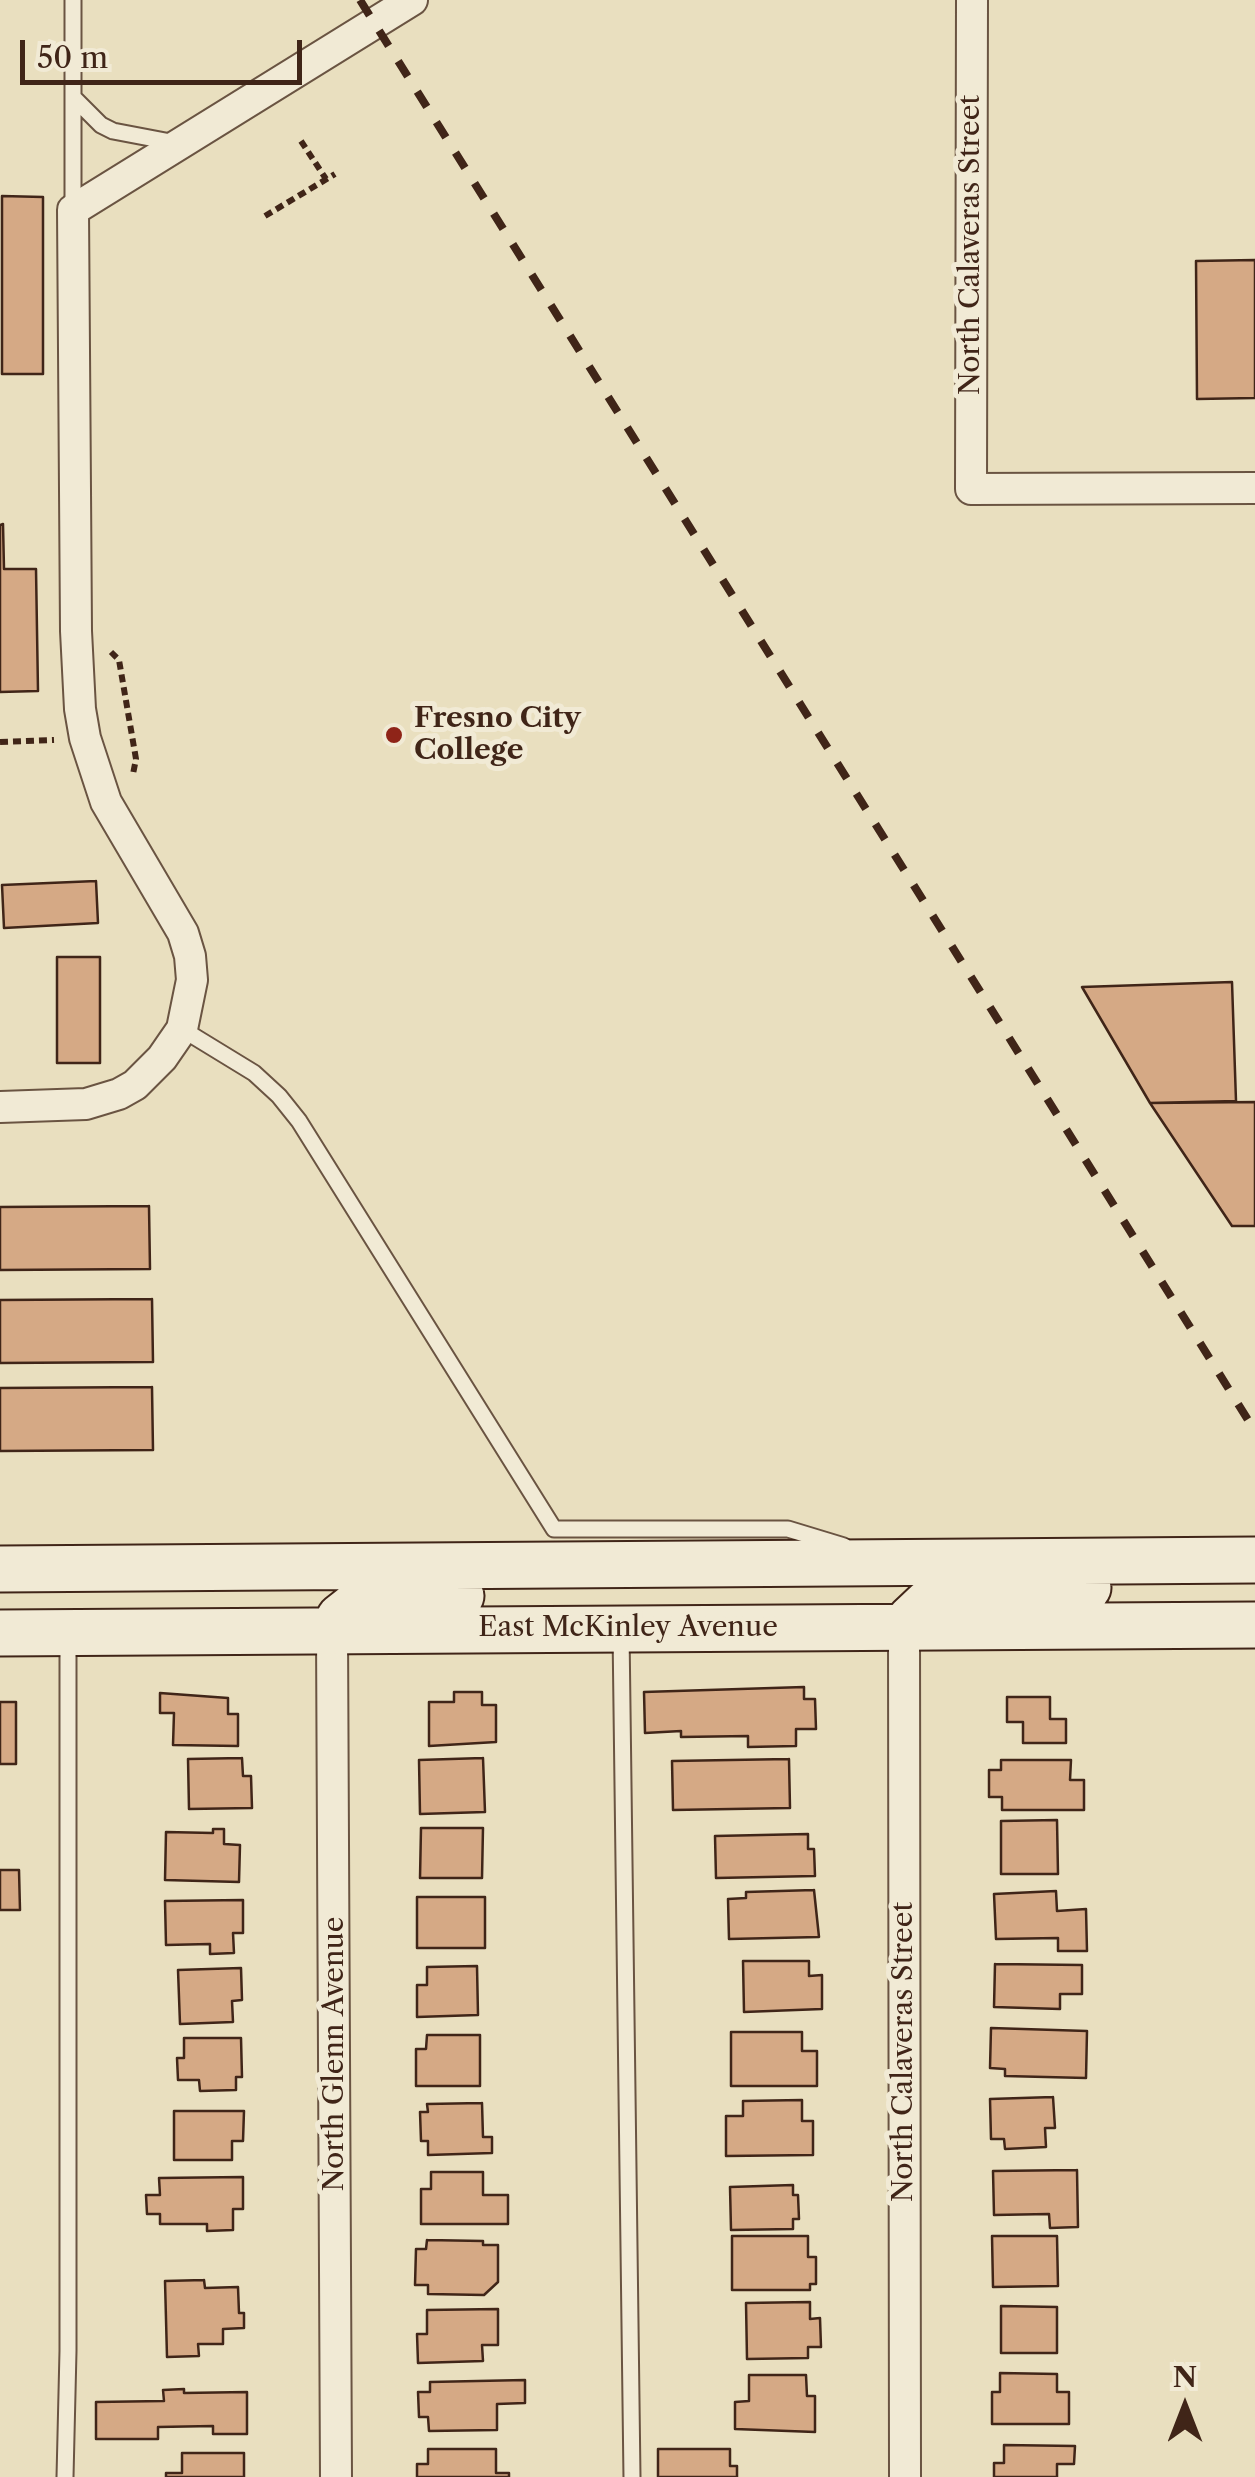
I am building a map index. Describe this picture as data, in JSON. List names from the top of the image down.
{
  "streets": {
    "main road": ["East McKinley Avenue"],
    "street": ["North Calaveras Street", "North Glenn Avenue"]
  },
  "crossings": [
    ["North Calaveras Street", "East McKinley Avenue"],
    ["East McKinley Avenue", "North Glenn Avenue"]
  ],
  "places": ["Fresno City College"],
  "scale_bar": "50 m",
  "north": "top"
}
